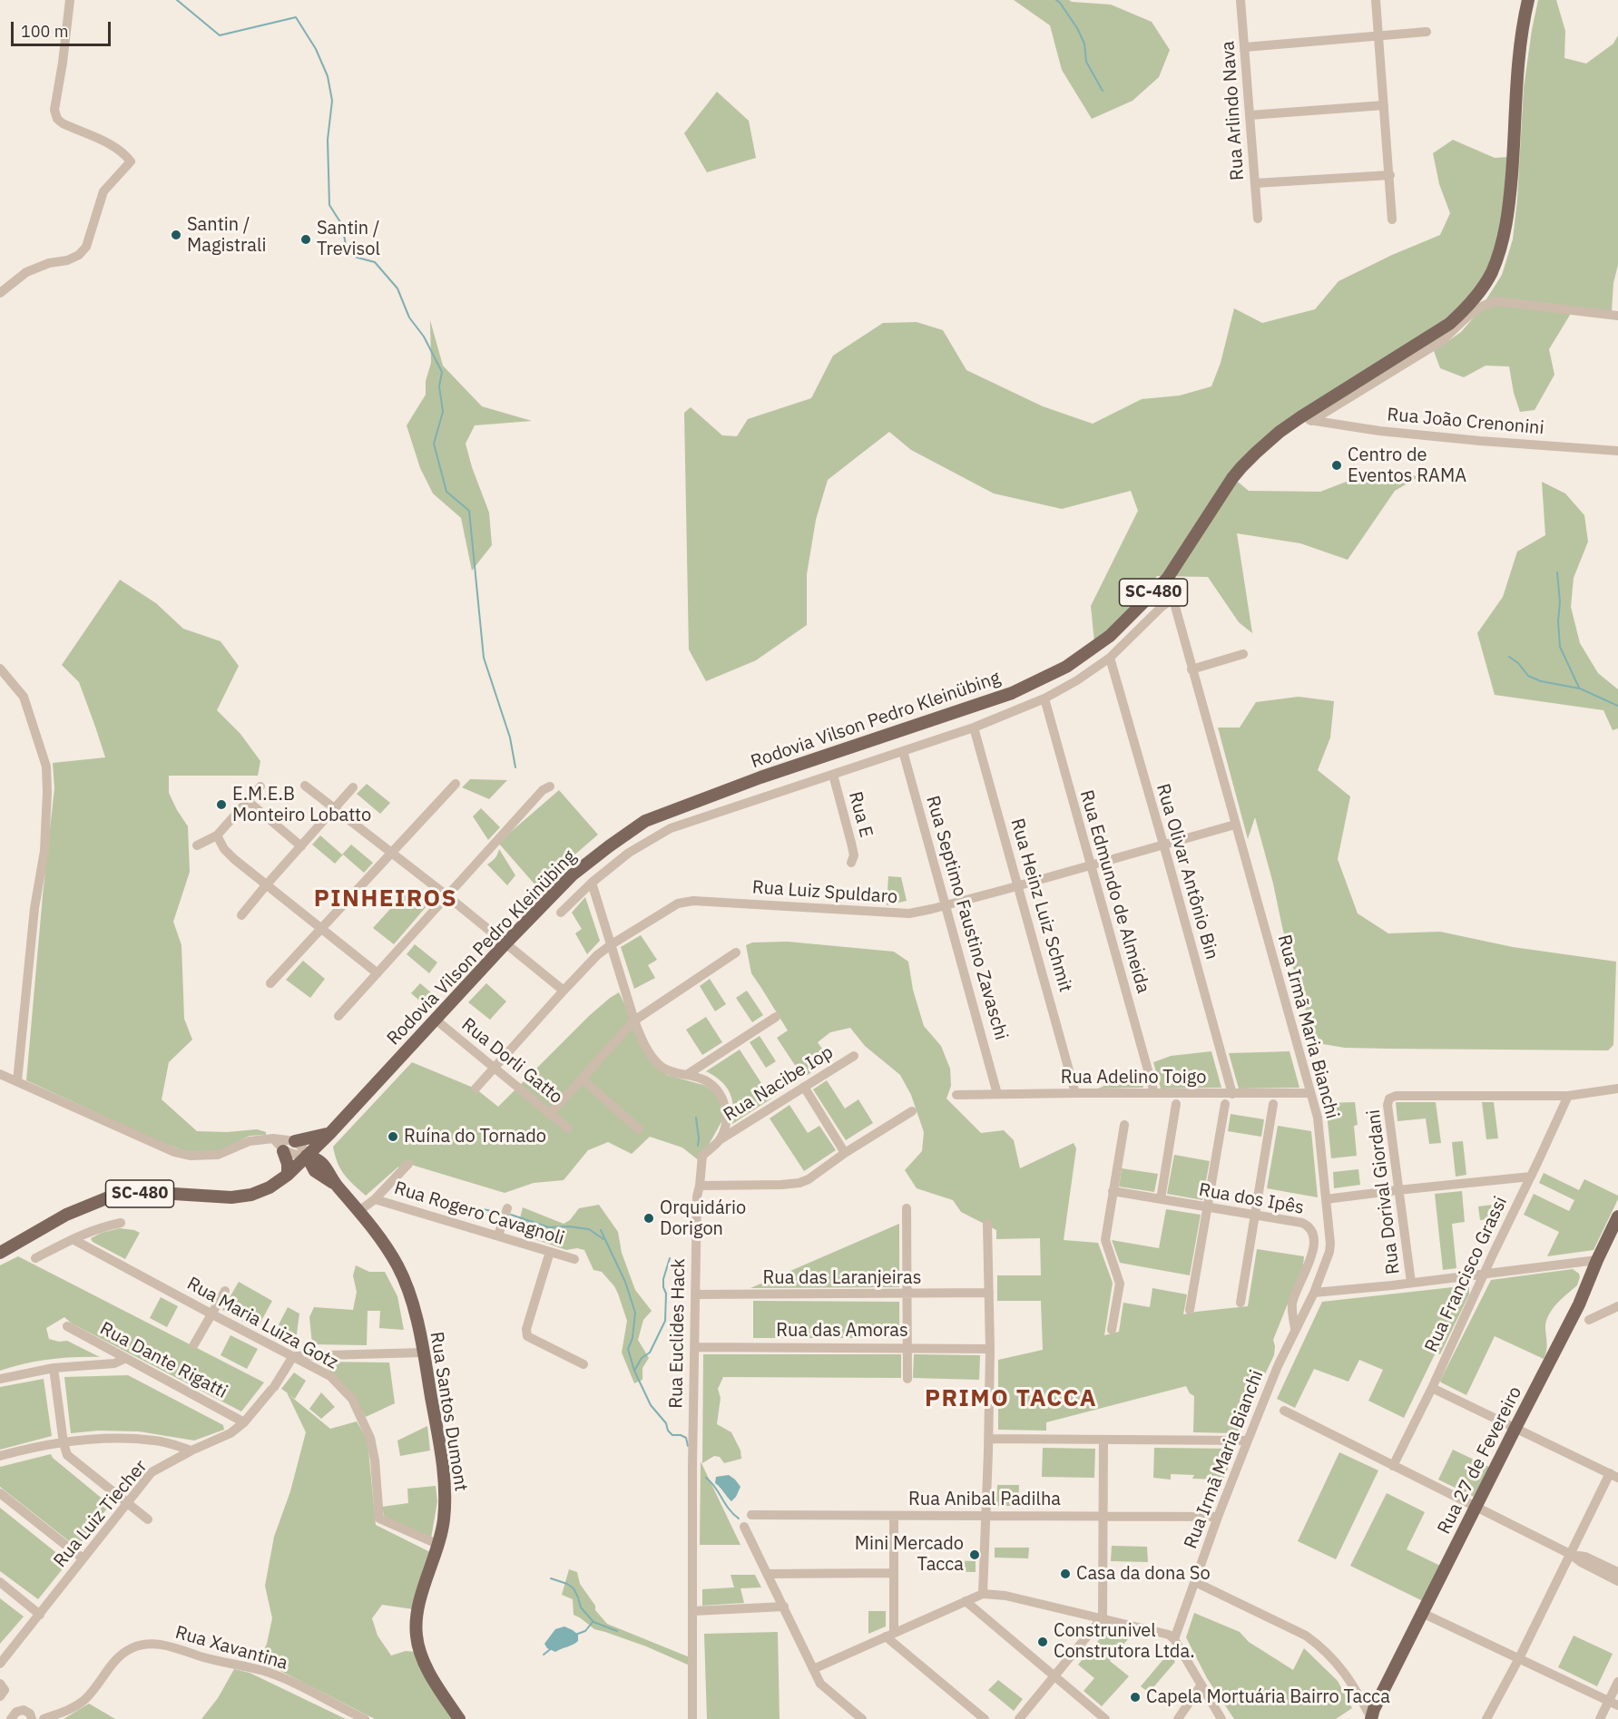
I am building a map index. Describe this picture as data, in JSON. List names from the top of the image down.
{
  "streets": {
    "main road": [
      "SC-480",
      "Rodovia Vilson Pedro Kleinübing",
      "Rua Santos Dumont",
      "Rua 27 de Fevereiro"
    ],
    "street": [
      "Rua Arlindo Nava",
      "Rua João Crenonini",
      "Rua E",
      "Rua Olivar Antônio Bin",
      "Rua Edmundo de Almeida",
      "Rua Luiz Spuldaro",
      "Rua Heinz Luiz Schmit",
      "Rua Septimo Faustino Zavaschi",
      "Rua Irmã Maria Bianchi",
      "Rua Dorli Gatto",
      "Rua Adelino Toigo",
      "Rua Nacibe Iop",
      "Rua Dorival Giordani",
      "Rua dos Ipês",
      "Rua Rogero Cavagnoli",
      "Rua Francisco Grassi",
      "Rua das Laranjeiras",
      "Rua Maria Luiza Gotz",
      "Rua das Amoras",
      "Rua Euclides Hack",
      "Rua Dante Rigatti",
      "Rua Anibal Padilha",
      "Rua Luiz Tiecher",
      "Rua Xavantina"
    ]
  },
  "crossings": [
    ["Rua João Crenonini", "Rodovia Vilson Pedro Kleinübing"],
    ["Rodovia Vilson Pedro Kleinübing", "Rua Dorli Gatto"],
    ["Rodovia Vilson Pedro Kleinübing", "Rua Santos Dumont"],
    ["Rua Olivar Antônio Bin", "Rua Luiz Spuldaro"],
    ["Rua Olivar Antônio Bin", "Rua Irmã Maria Bianchi"],
    ["Rua Olivar Antônio Bin", "Rua Adelino Toigo"],
    ["Rua Edmundo de Almeida", "Rua Luiz Spuldaro"],
    ["Rua Edmundo de Almeida", "Rua Adelino Toigo"],
    ["Rua Luiz Spuldaro", "Rua Heinz Luiz Schmit"],
    ["Rua Luiz Spuldaro", "Rua Septimo Faustino Zavaschi"],
    ["Rua Luiz Spuldaro", "Rua Irmã Maria Bianchi"],
    ["Rua Luiz Spuldaro", "Rua Dorli Gatto"],
    ["Rua Heinz Luiz Schmit", "Rua Adelino Toigo"],
    ["Rua Septimo Faustino Zavaschi", "Rua Adelino Toigo"],
    ["Rua Irmã Maria Bianchi", "Rua Adelino Toigo"],
    ["Rua Irmã Maria Bianchi", "Rua dos Ipês"],
    ["Rua Irmã Maria Bianchi", "Rua Anibal Padilha"],
    ["Rua Nacibe Iop", "Rua Euclides Hack"],
    ["Rua Dorival Giordani", "Rua Francisco Grassi"],
    ["Rua das Laranjeiras", "Rua Euclides Hack"],
    ["Rua Maria Luiza Gotz", "Rua Santos Dumont"],
    ["Rua Maria Luiza Gotz", "Rua Luiz Tiecher"],
    ["Rua das Amoras", "Rua Euclides Hack"],
    ["Rua Dante Rigatti", "Rua Luiz Tiecher"]
  ],
  "districts": ["PINHEIROS", "PRIMO TACCA"],
  "places": [
    "Santin / Magistrali",
    "Santin / Trevisol",
    "Centro de Eventos RAMA",
    "E.M.E.B Monteiro Lobatto",
    "Ruína do Tornado",
    "Orquidário Dorigon",
    "Mini Mercado Tacca",
    "Casa da dona So",
    "Construnivel Construtora Ltda.",
    "Capela Mortuária Bairro Tacca"
  ],
  "scale_bar": "100 m"
}
